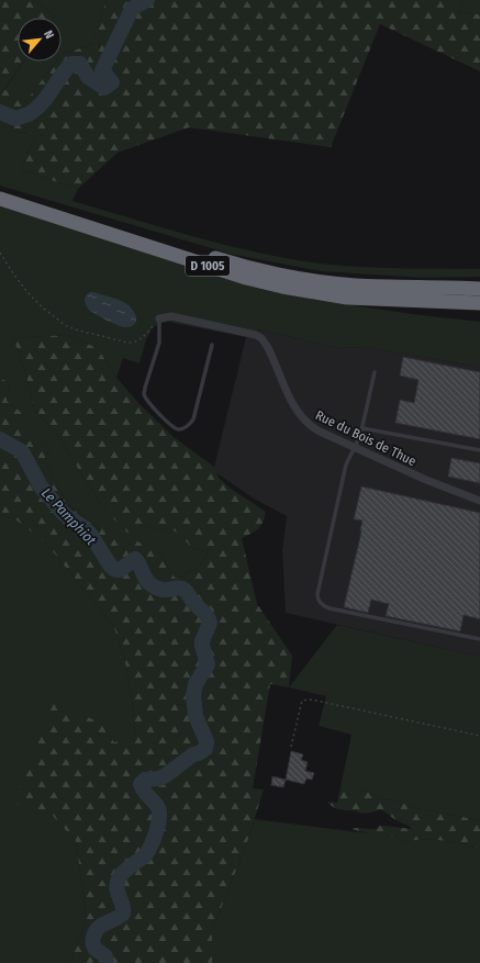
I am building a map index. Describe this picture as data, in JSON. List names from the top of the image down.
{
  "streets": {
    "highway": ["D 1005"],
    "street": ["Rue du Bois de Thue"]
  },
  "water": ["Le Pamphiot"],
  "north": "top right"
}
